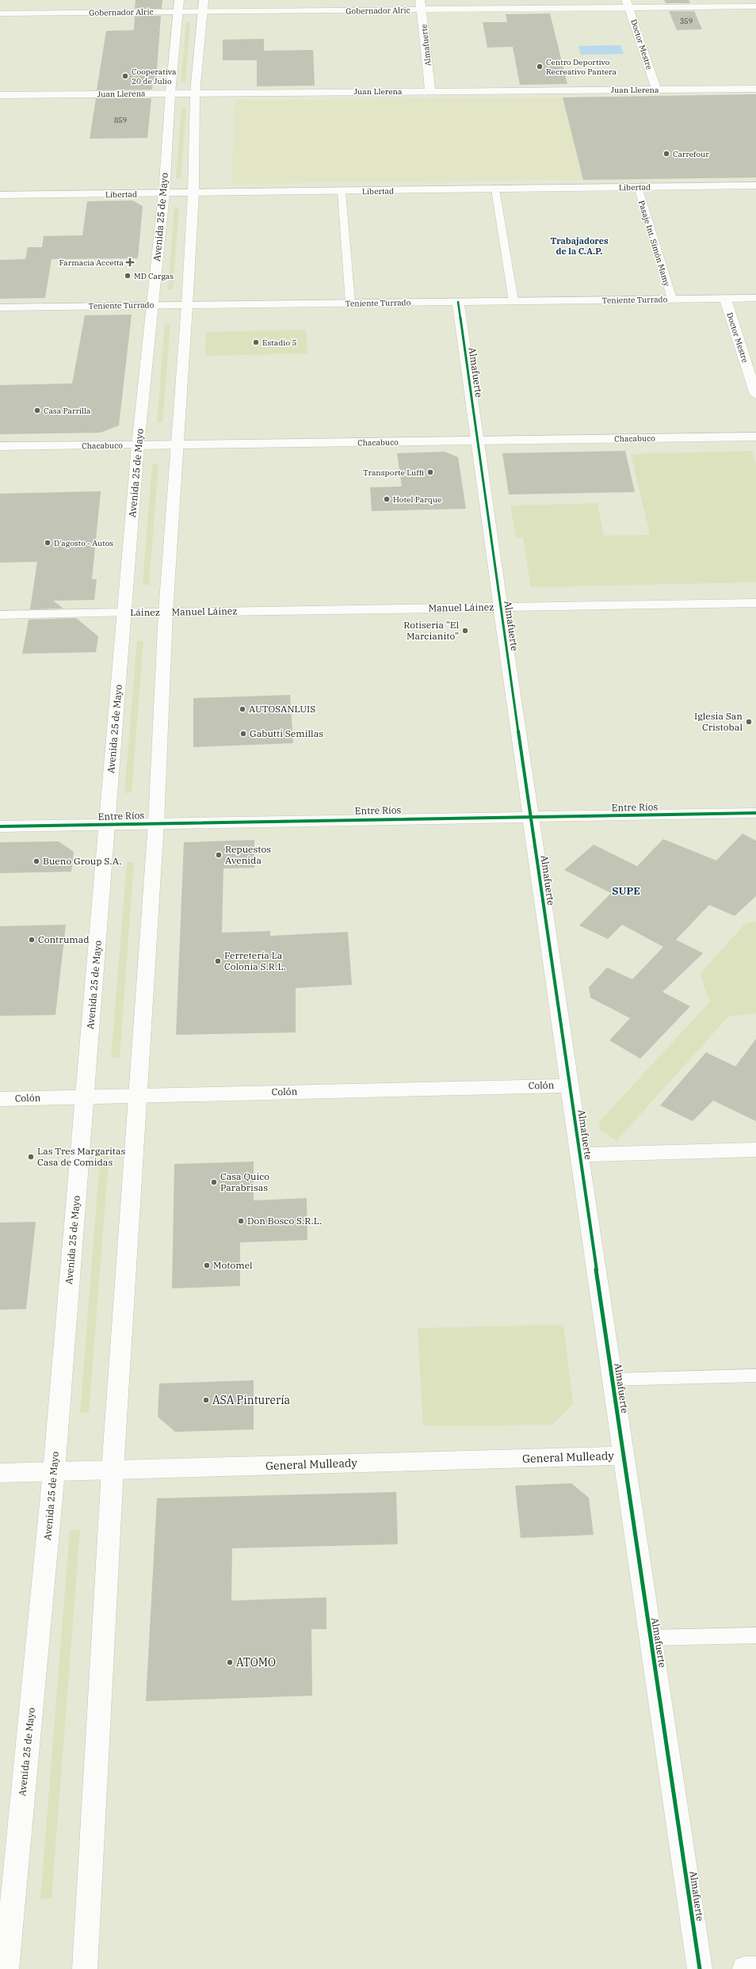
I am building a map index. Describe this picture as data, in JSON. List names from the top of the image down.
{
  "streets": {
    "street": [
      "Gobernador Alric",
      "Doctor Mestre",
      "Almafuerte",
      "Juan Llerena",
      "Libertad",
      "Avenida 25 de Mayo",
      "Teniente Turrado",
      "Chacabuco",
      "Manuel Láinez",
      "Láinez",
      "Entre Ríos",
      "Colón",
      "General Mulleady"
    ],
    "lane": ["Pasaje Int. Simón Mamy"]
  },
  "crossings": [
    ["Gobernador Alric", "Doctor Mestre"],
    ["Gobernador Alric", "Almafuerte"],
    ["Gobernador Alric", "Avenida 25 de Mayo"],
    ["Doctor Mestre", "Juan Llerena"],
    ["Doctor Mestre", "Teniente Turrado"],
    ["Almafuerte", "Juan Llerena"],
    ["Almafuerte", "Teniente Turrado"],
    ["Almafuerte", "Chacabuco"],
    ["Almafuerte", "Manuel Láinez"],
    ["Almafuerte", "Entre Ríos"],
    ["Almafuerte", "Colón"],
    ["Almafuerte", "General Mulleady"],
    ["Juan Llerena", "Avenida 25 de Mayo"],
    ["Libertad", "Avenida 25 de Mayo"],
    ["Libertad", "Pasaje Int. Simón Mamy"],
    ["Avenida 25 de Mayo", "Teniente Turrado"],
    ["Avenida 25 de Mayo", "Chacabuco"],
    ["Avenida 25 de Mayo", "Láinez"],
    ["Avenida 25 de Mayo", "Entre Ríos"],
    ["Avenida 25 de Mayo", "Colón"],
    ["Avenida 25 de Mayo", "General Mulleady"],
    ["Pasaje Int. Simón Mamy", "Teniente Turrado"],
    ["Manuel Láinez", "Láinez"]
  ],
  "districts": ["Trabajadores de la C.A.P.", "SUPE"],
  "places": {
    "other": [
      "Centro Deportivo Recreativo Pantera",
      "Cooperativa 20 de Julio",
      "Carrefour",
      "MD Cargas",
      "Estadio 5",
      "Casa Parrilla",
      "Transporte Luffi",
      "Hotel Parque",
      "D'agosto - Autos",
      "Rotiseria \"El Marcianito\"",
      "AUTOSANLUIS",
      "Iglesia San Cristobal",
      "Gabutti Semillas",
      "Repuestos Avenida",
      "Bueno Group S.A.",
      "Contrumad",
      "Ferretería La Colonia S.R.L.",
      "Las Tres Margaritas Casa de Comidas",
      "Casa Quico Parabrisas",
      "Don Bosco S.R.L.",
      "Motomel",
      "ASA Pinturería",
      "ATOMO"
    ],
    "health": ["Farmacia Accetta"]
  },
  "house_numbers": ["359", "859"]
}
